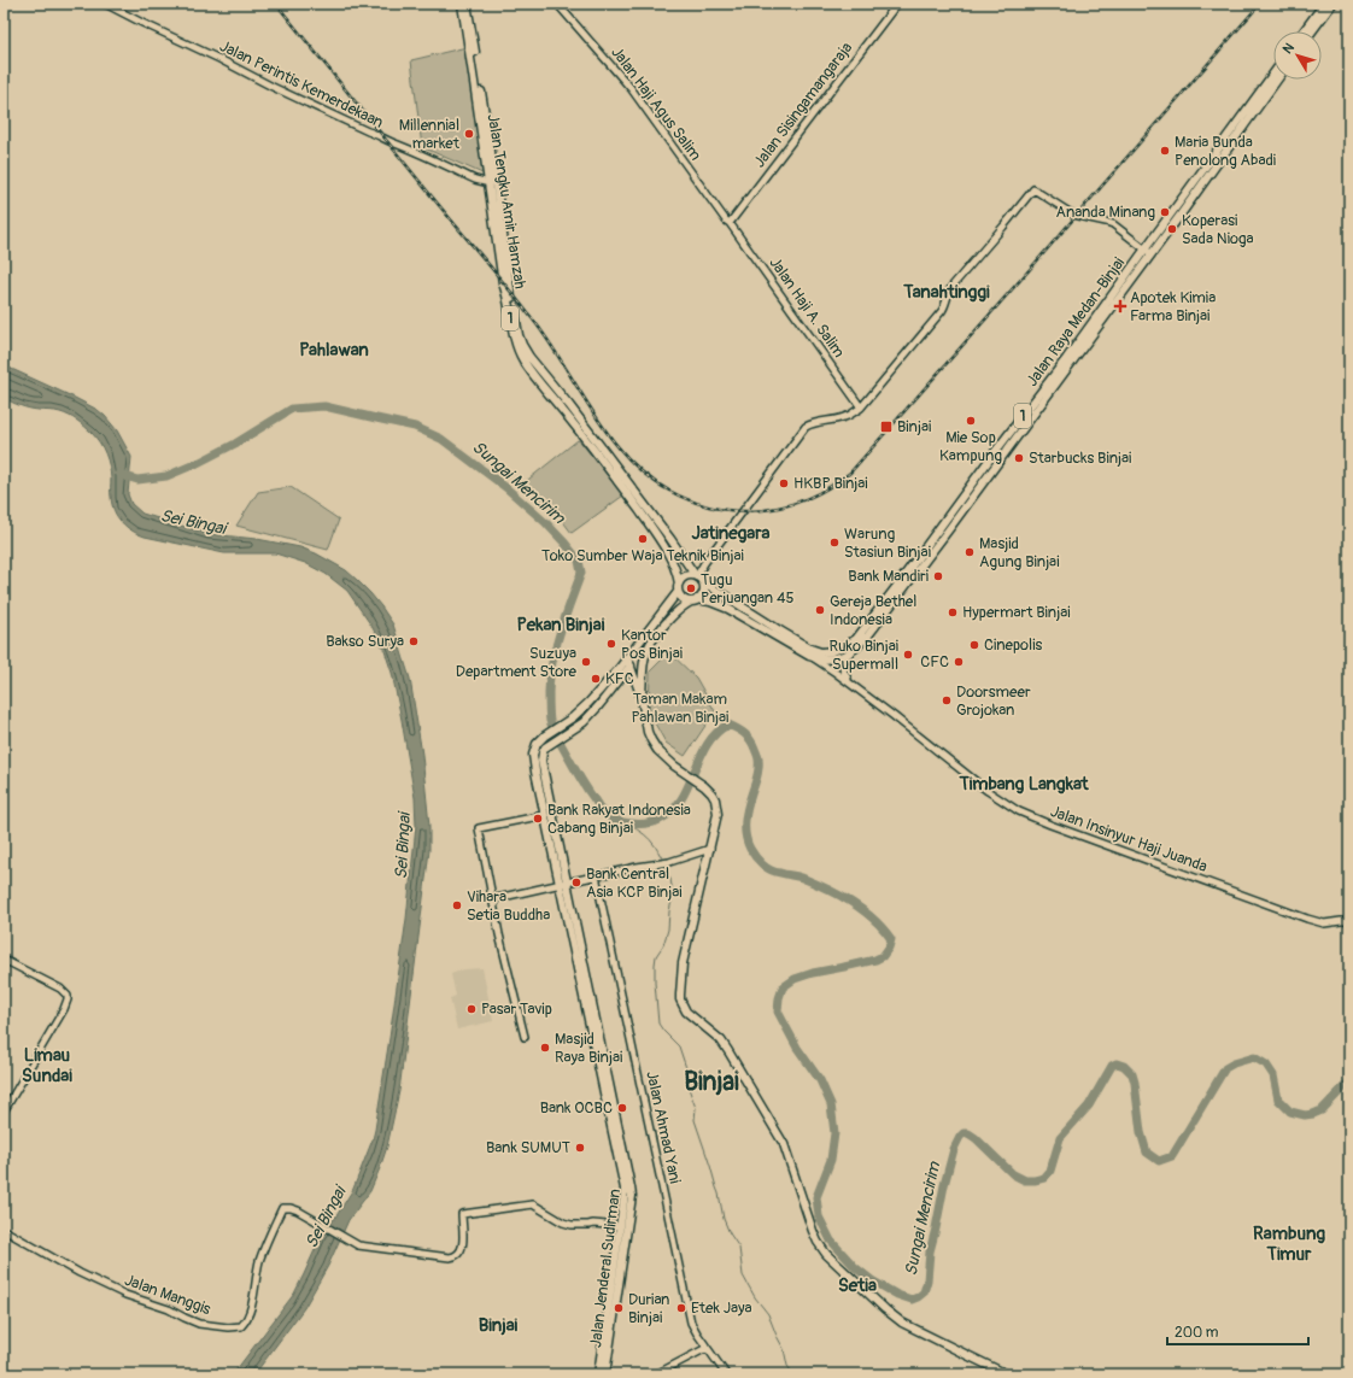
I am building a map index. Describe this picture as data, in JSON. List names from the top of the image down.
{
  "streets": {
    "main road": [
      "Jalan Tengku Amir Hamzah",
      "1",
      "Jalan Raya Medan-Binjai",
      "Jalan Jenderal Sudirman"
    ],
    "street": [
      "Jalan Perintis Kemerdekaan",
      "Jalan Haji Agus Salim",
      "Jalan Sisingamangaraja",
      "Jalan Haji A. Salim",
      "Jalan Insinyur Haji Juanda",
      "Jalan Ahmad Yani",
      "Jalan Manggis"
    ]
  },
  "crossings": [
    ["Jalan Perintis Kemerdekaan", "Jalan Tengku Amir Hamzah"],
    ["Jalan Haji Agus Salim", "Jalan Sisingamangaraja"],
    ["Jalan Haji Agus Salim", "Jalan Haji A. Salim"],
    ["Jalan Sisingamangaraja", "Jalan Haji A. Salim"],
    ["Jalan Tengku Amir Hamzah", "1"],
    ["Jalan Tengku Amir Hamzah", "Jalan Raya Medan-Binjai"],
    ["Jalan Tengku Amir Hamzah", "Jalan Jenderal Sudirman"],
    ["1", "Jalan Raya Medan-Binjai"],
    ["1", "Jalan Jenderal Sudirman"],
    ["Jalan Raya Medan-Binjai", "Jalan Insinyur Haji Juanda"],
    ["Jalan Raya Medan-Binjai", "Jalan Jenderal Sudirman"],
    ["Jalan Jenderal Sudirman", "Jalan Manggis"]
  ],
  "districts": [
    "Tanahtinggi",
    "Pahlawan",
    "Jatinegara",
    "Pekan Binjai",
    "Timbang Langkat",
    "Limau Sundai",
    "Binjai",
    "Rambung Timur",
    "Setia",
    "Binjai"
  ],
  "water": ["Sungai Mencirim", "Sei Bingai"],
  "parks": ["Taman Makam Pahlawan Binjai"],
  "places": {
    "other": [
      "Millennial market",
      "Maria Bunda Penolong Abadi",
      "Ananda Minang",
      "Koperasi Sada Nioga",
      "Mie Sop Kampung",
      "Starbucks Binjai",
      "HKBP Binjai",
      "Toko Sumber Waja Teknik Binjai",
      "Warung Stasiun Binjai",
      "Masjid Agung Binjai",
      "Bank Mandiri",
      "Tugu Perjuangan 45",
      "Gereja Bethel Indonesia",
      "Hypermart Binjai",
      "Bakso Surya",
      "Kantor Pos Binjai",
      "Cinepolis",
      "Ruko Binjai Supermall",
      "Suzuya Department Store",
      "CFC",
      "KFC",
      "Doorsmeer Grojokan",
      "Bank Rakyat Indonesia Cabang Binjai",
      "Bank Central Asia KCP Binjai",
      "Vihara Setia Buddha",
      "Pasar Tavip",
      "Masjid Raya Binjai",
      "Bank OCBC",
      "Bank SUMUT",
      "Durian Binjai",
      "Etek Jaya"
    ],
    "health": ["Apotek Kimia Farma Binjai"],
    "transit": ["Binjai"]
  },
  "scale_bar": "200 m",
  "north": "top left"
}
